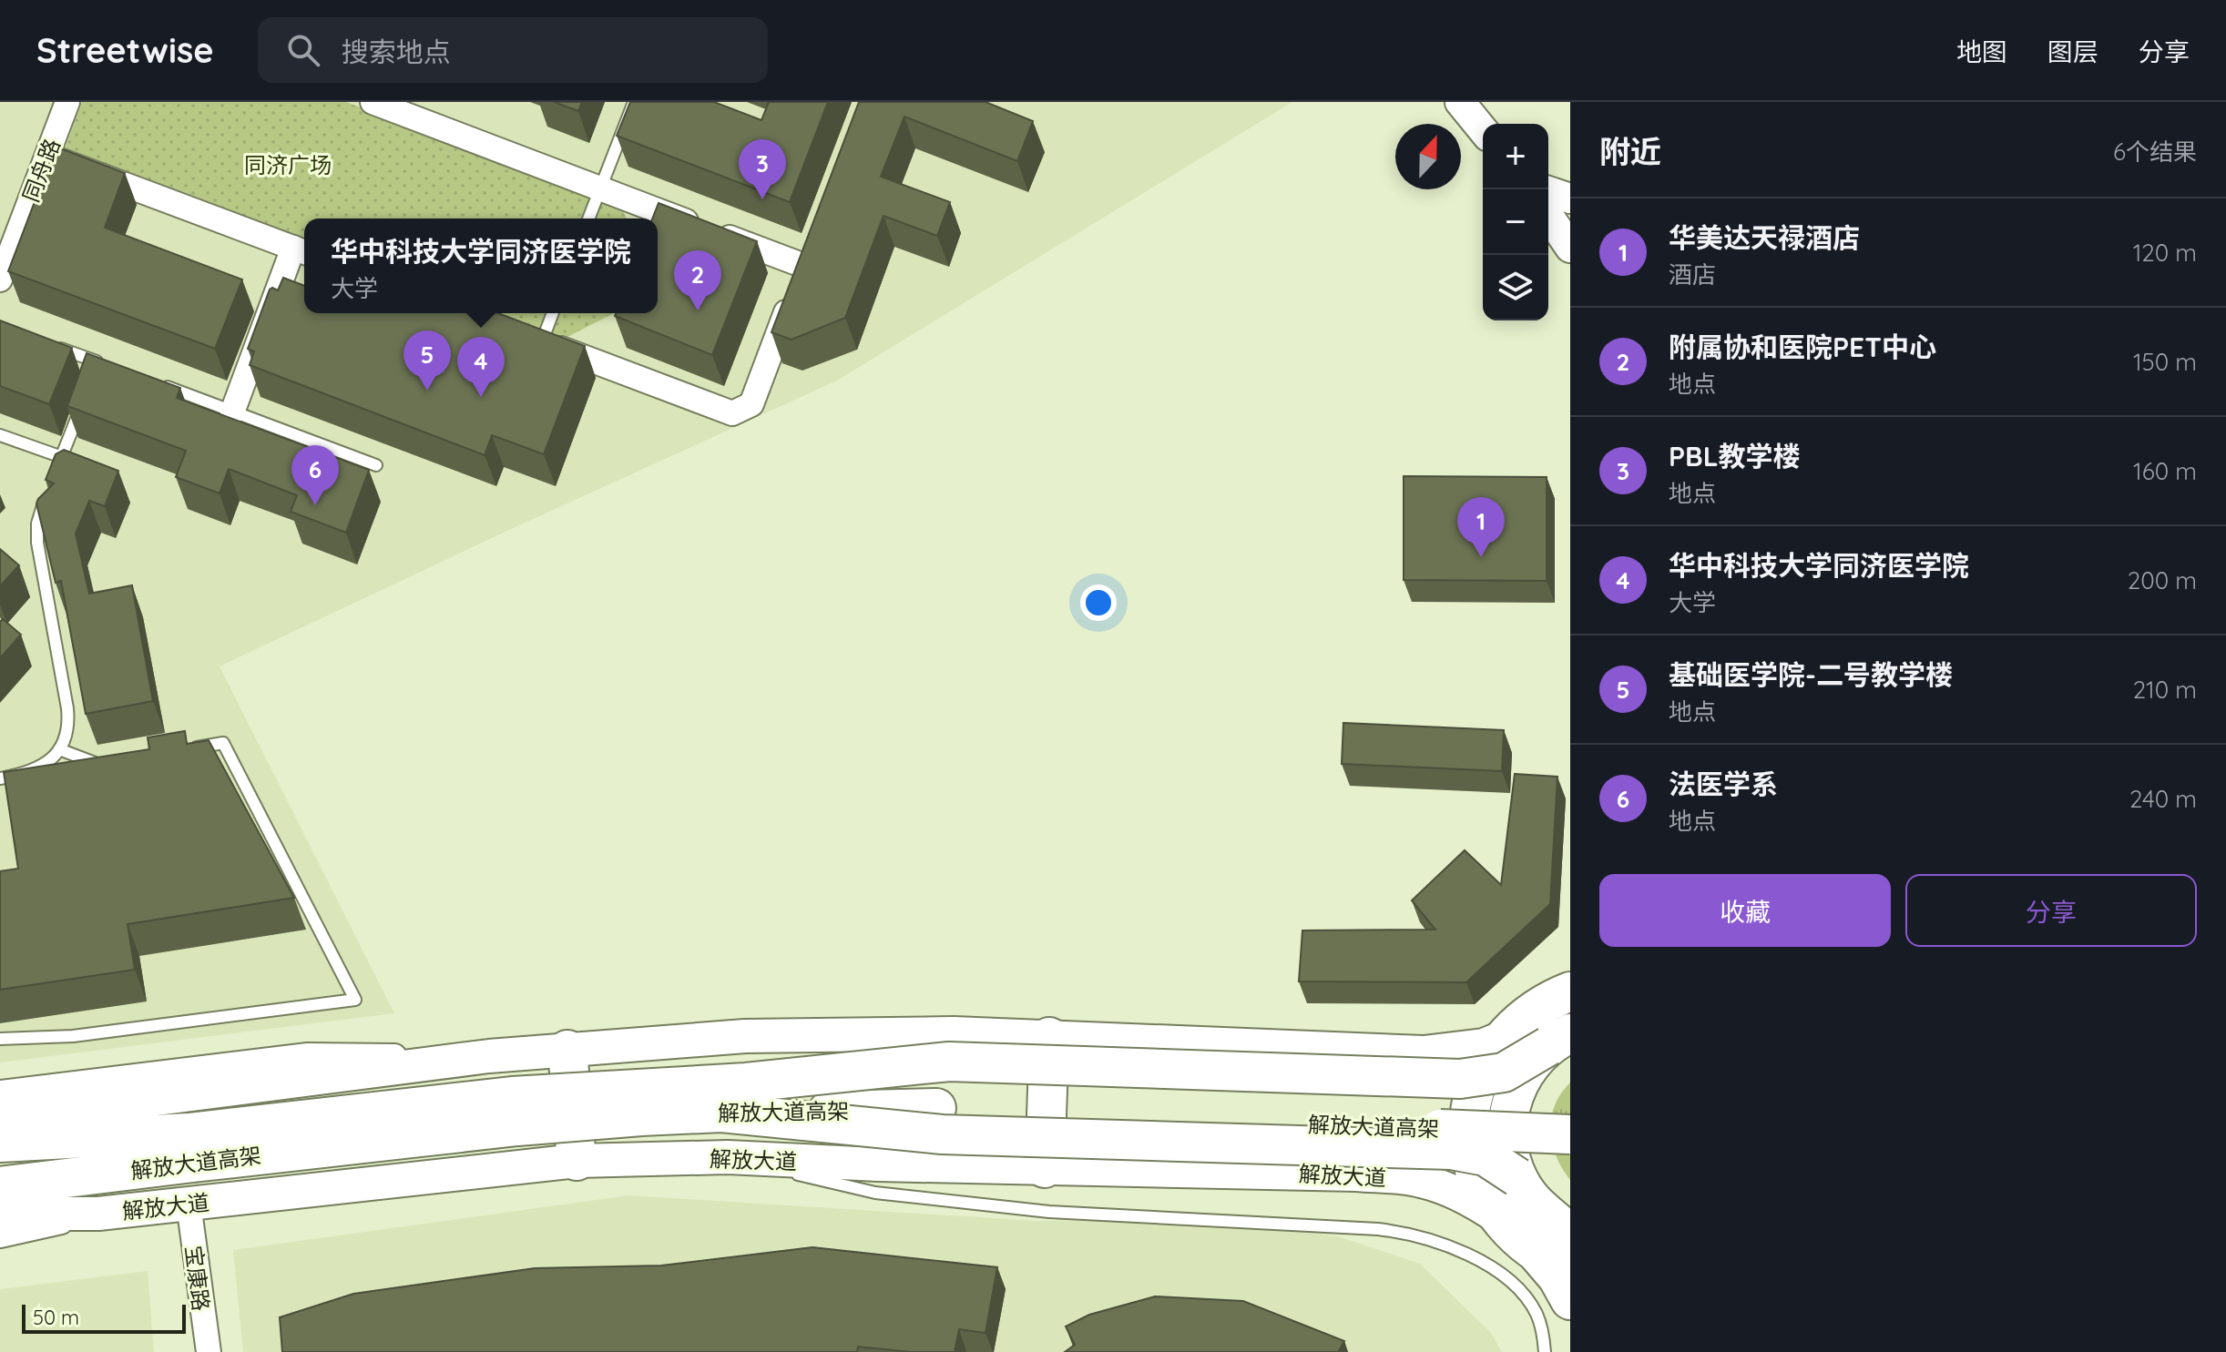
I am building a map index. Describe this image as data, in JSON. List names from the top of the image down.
{
  "streets": {
    "main road": ["解放大道高架", "解放大道"],
    "street": ["同舟路", "宝康路"]
  },
  "crossings": [
    ["解放大道", "宝康路"]
  ],
  "parks": ["同济广场"],
  "scale_bar": "50 m",
  "north": "top",
  "page": {
    "header": "Streetwise",
    "search": "搜索地点",
    "nav": ["地图", "图层", "分享"],
    "heading": ["附近", "6个结果"],
    "map_buttons": ["+", "−"],
    "pins": [
      "3",
      "2",
      "5",
      "4",
      "6",
      "1"
    ],
    "list": [
      {
        "mark": "1",
        "name": "华美达天禄酒店",
        "note": "酒店",
        "value": "120 m"
      },
      {
        "mark": "2",
        "name": "附属协和医院PET中心",
        "note": "地点",
        "value": "150 m"
      },
      {
        "mark": "3",
        "name": "PBL教学楼",
        "note": "地点",
        "value": "160 m"
      },
      {
        "mark": "4",
        "name": "华中科技大学同济医学院",
        "note": "大学",
        "value": "200 m"
      },
      {
        "mark": "5",
        "name": "基础医学院-二号教学楼",
        "note": "地点",
        "value": "210 m"
      },
      {
        "mark": "6",
        "name": "法医学系",
        "note": "地点",
        "value": "240 m"
      }
    ],
    "popup": ["华中科技大学同济医学院", "大学"],
    "buttons": ["收藏", "分享"],
    "scale": "50 m"
  }
}
